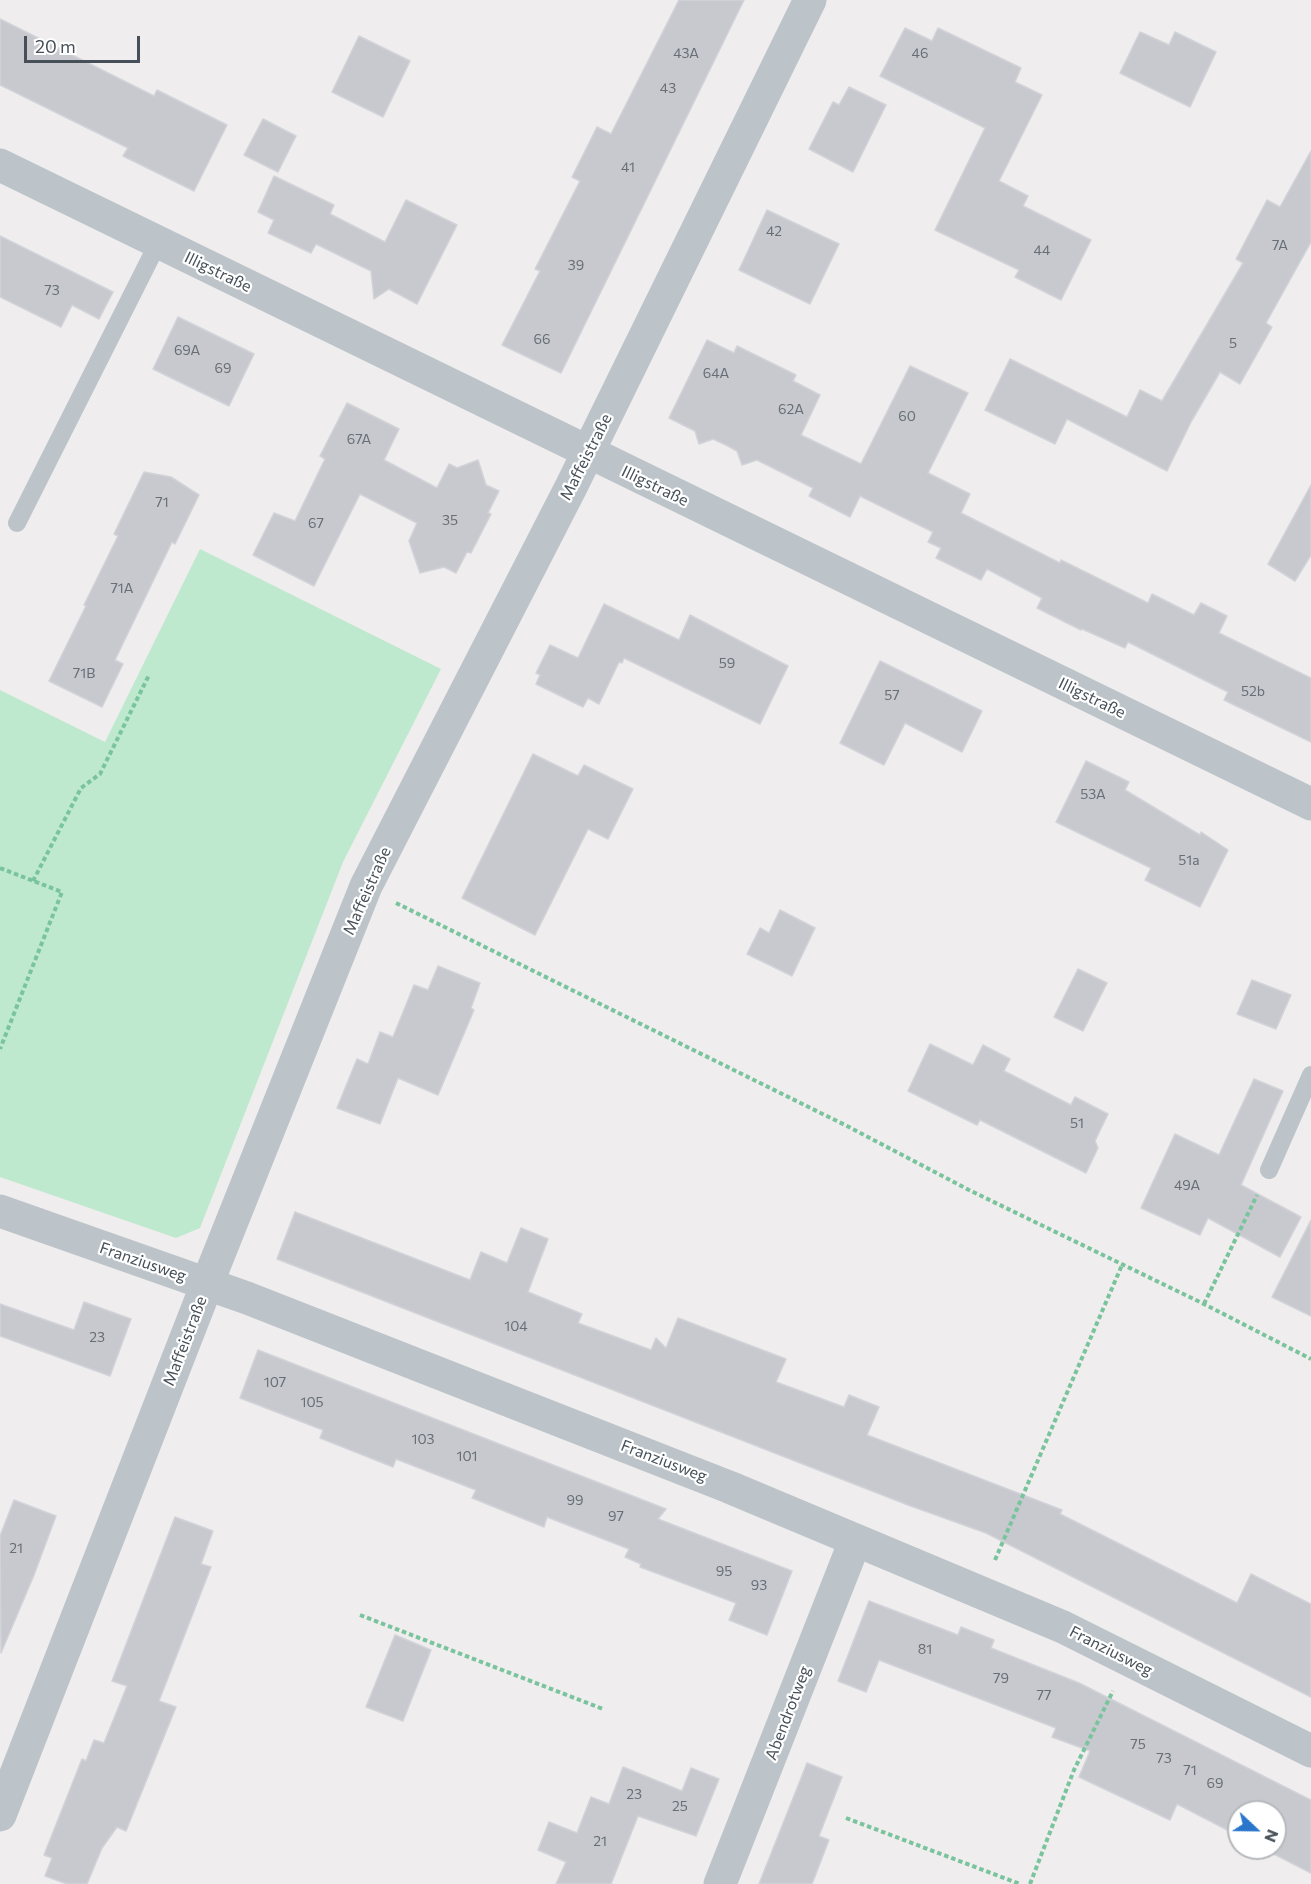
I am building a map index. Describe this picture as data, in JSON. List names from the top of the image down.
{
  "streets": {
    "street": [
      "Illigstraße",
      "Maffeistraße",
      "Franziusweg",
      "Abendrotweg"
    ]
  },
  "crossings": [
    ["Illigstraße", "Maffeistraße"],
    ["Maffeistraße", "Franziusweg"],
    ["Franziusweg", "Abendrotweg"]
  ],
  "house_numbers": [
    "43A",
    "46",
    "43",
    "41",
    "42",
    "7A",
    "44",
    "39",
    "73",
    "66",
    "5",
    "69A",
    "69",
    "64A",
    "62A",
    "60",
    "67A",
    "71",
    "35",
    "67",
    "71A",
    "59",
    "71B",
    "52b",
    "57",
    "53A",
    "51a",
    "51",
    "49A",
    "104",
    "23",
    "107",
    "105",
    "103",
    "101",
    "99",
    "97",
    "21",
    "95",
    "93",
    "81",
    "79",
    "77",
    "75",
    "73",
    "71",
    "69",
    "23",
    "25",
    "21"
  ],
  "scale_bar": "20 m",
  "north": "right"
}
